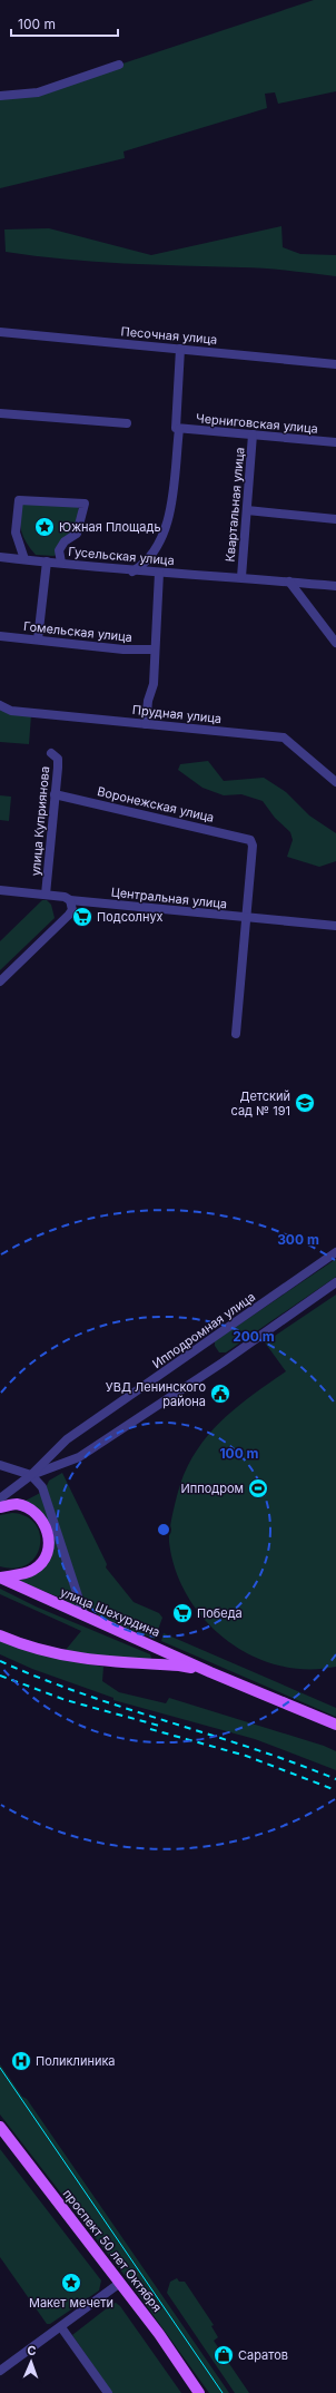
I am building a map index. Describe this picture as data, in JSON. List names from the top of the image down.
{
  "streets": {
    "main road": ["улица Шехурдина", "проспект 50 лет Октября"],
    "street": [
      "Песочная улица",
      "Черниговская улица",
      "Квартальная улица",
      "Гусельская улица",
      "Гомельская улица",
      "Прудная улица",
      "Воронежская улица",
      "улица Куприянова",
      "Центральная улица",
      "Ипподромная улица"
    ]
  },
  "crossings": [
    ["Черниговская улица", "Квартальная улица"],
    ["Квартальная улица", "Гусельская улица"],
    ["Воронежская улица", "улица Куприянова"],
    ["Воронежская улица", "Центральная улица"],
    ["улица Куприянова", "Центральная улица"]
  ],
  "places": {
    "place": ["Южная Площадь", "Макет мечети"],
    "supermarket": ["Подсолнух", "Победа"],
    "school or university": ["Детский сад № 191"],
    "public building": ["УВД Ленинского района"],
    "sports": ["Ипподром"],
    "hospital": ["Поликлиника"],
    "shop": ["Саратов"]
  },
  "scale_bar": "100 m",
  "north": "top",
  "rings": ["300 m", "200 m", "100 m"]
}
